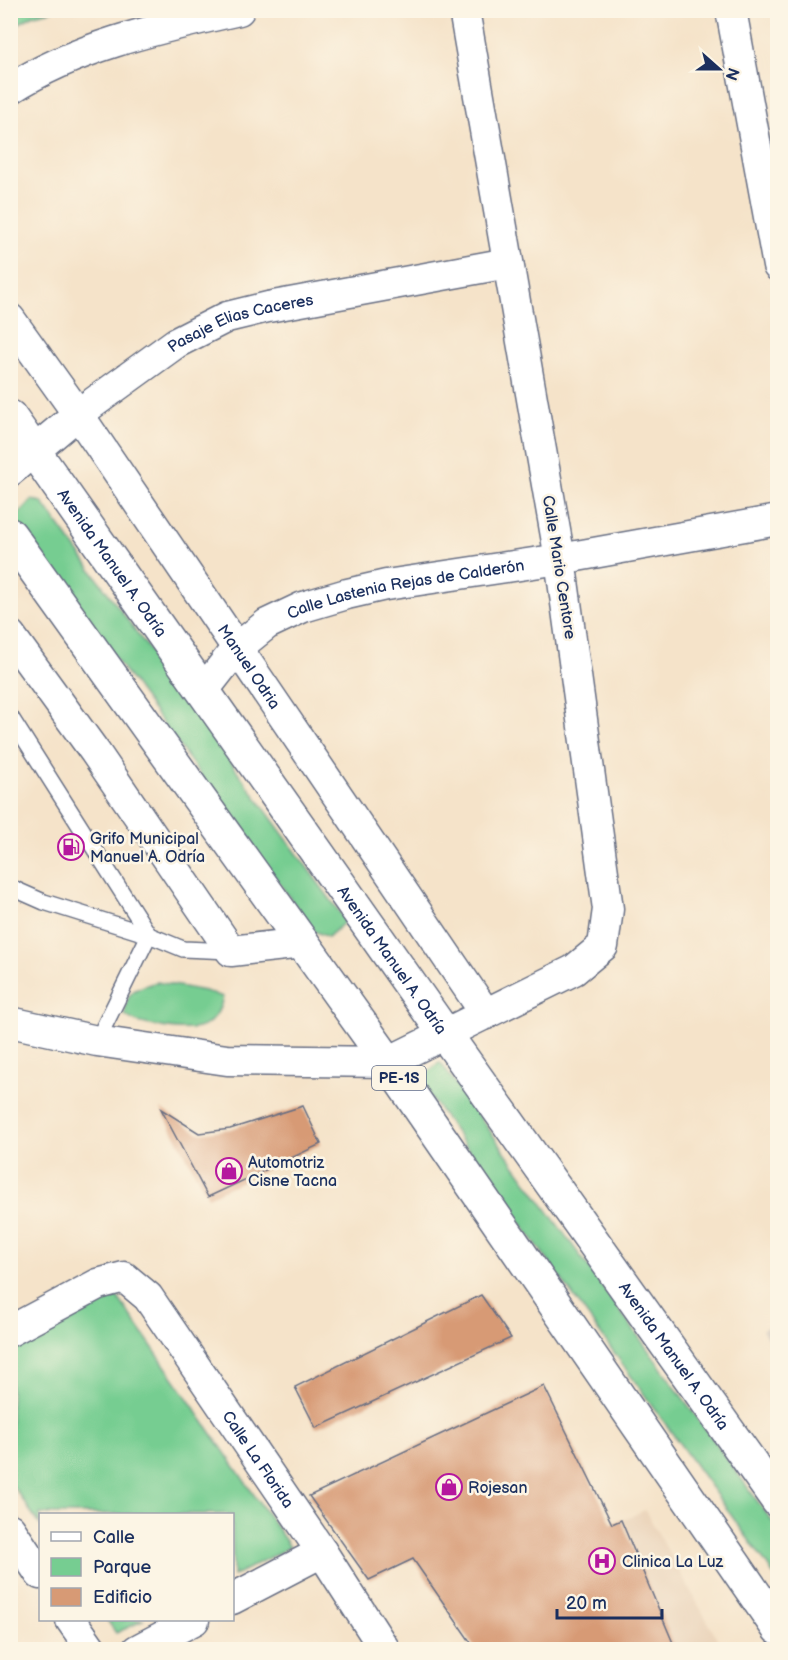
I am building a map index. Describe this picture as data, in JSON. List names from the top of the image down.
{
  "streets": {
    "highway": ["Avenida Manuel A. Odría", "PE-1S"],
    "street": [
      "Pasaje Elias Caceres",
      "Calle Mario Centore",
      "Calle Lastenia Rejas de Calderón",
      "Manuel Odria",
      "Calle La Florida"
    ]
  },
  "crossings": [
    ["Pasaje Elias Caceres", "Avenida Manuel A. Odría"],
    ["Pasaje Elias Caceres", "Calle Mario Centore"],
    ["Pasaje Elias Caceres", "Manuel Odria"],
    ["Avenida Manuel A. Odría", "Calle Mario Centore"],
    ["Avenida Manuel A. Odría", "Calle Lastenia Rejas de Calderón"],
    ["Calle Mario Centore", "Calle Lastenia Rejas de Calderón"],
    ["Calle Mario Centore", "Manuel Odria"],
    ["Calle Mario Centore", "PE-1S"],
    ["Calle Lastenia Rejas de Calderón", "Manuel Odria"]
  ],
  "places": {
    "fuel station": ["Grifo Municipal Manuel A. Odría"],
    "shop": ["Automotriz Cisne Tacna", "Rojesan"],
    "hospital": ["Clinica La Luz"]
  },
  "legend": ["Calle", "Parque", "Edificio"],
  "scale_bar": "20 m",
  "north": "right"
}
